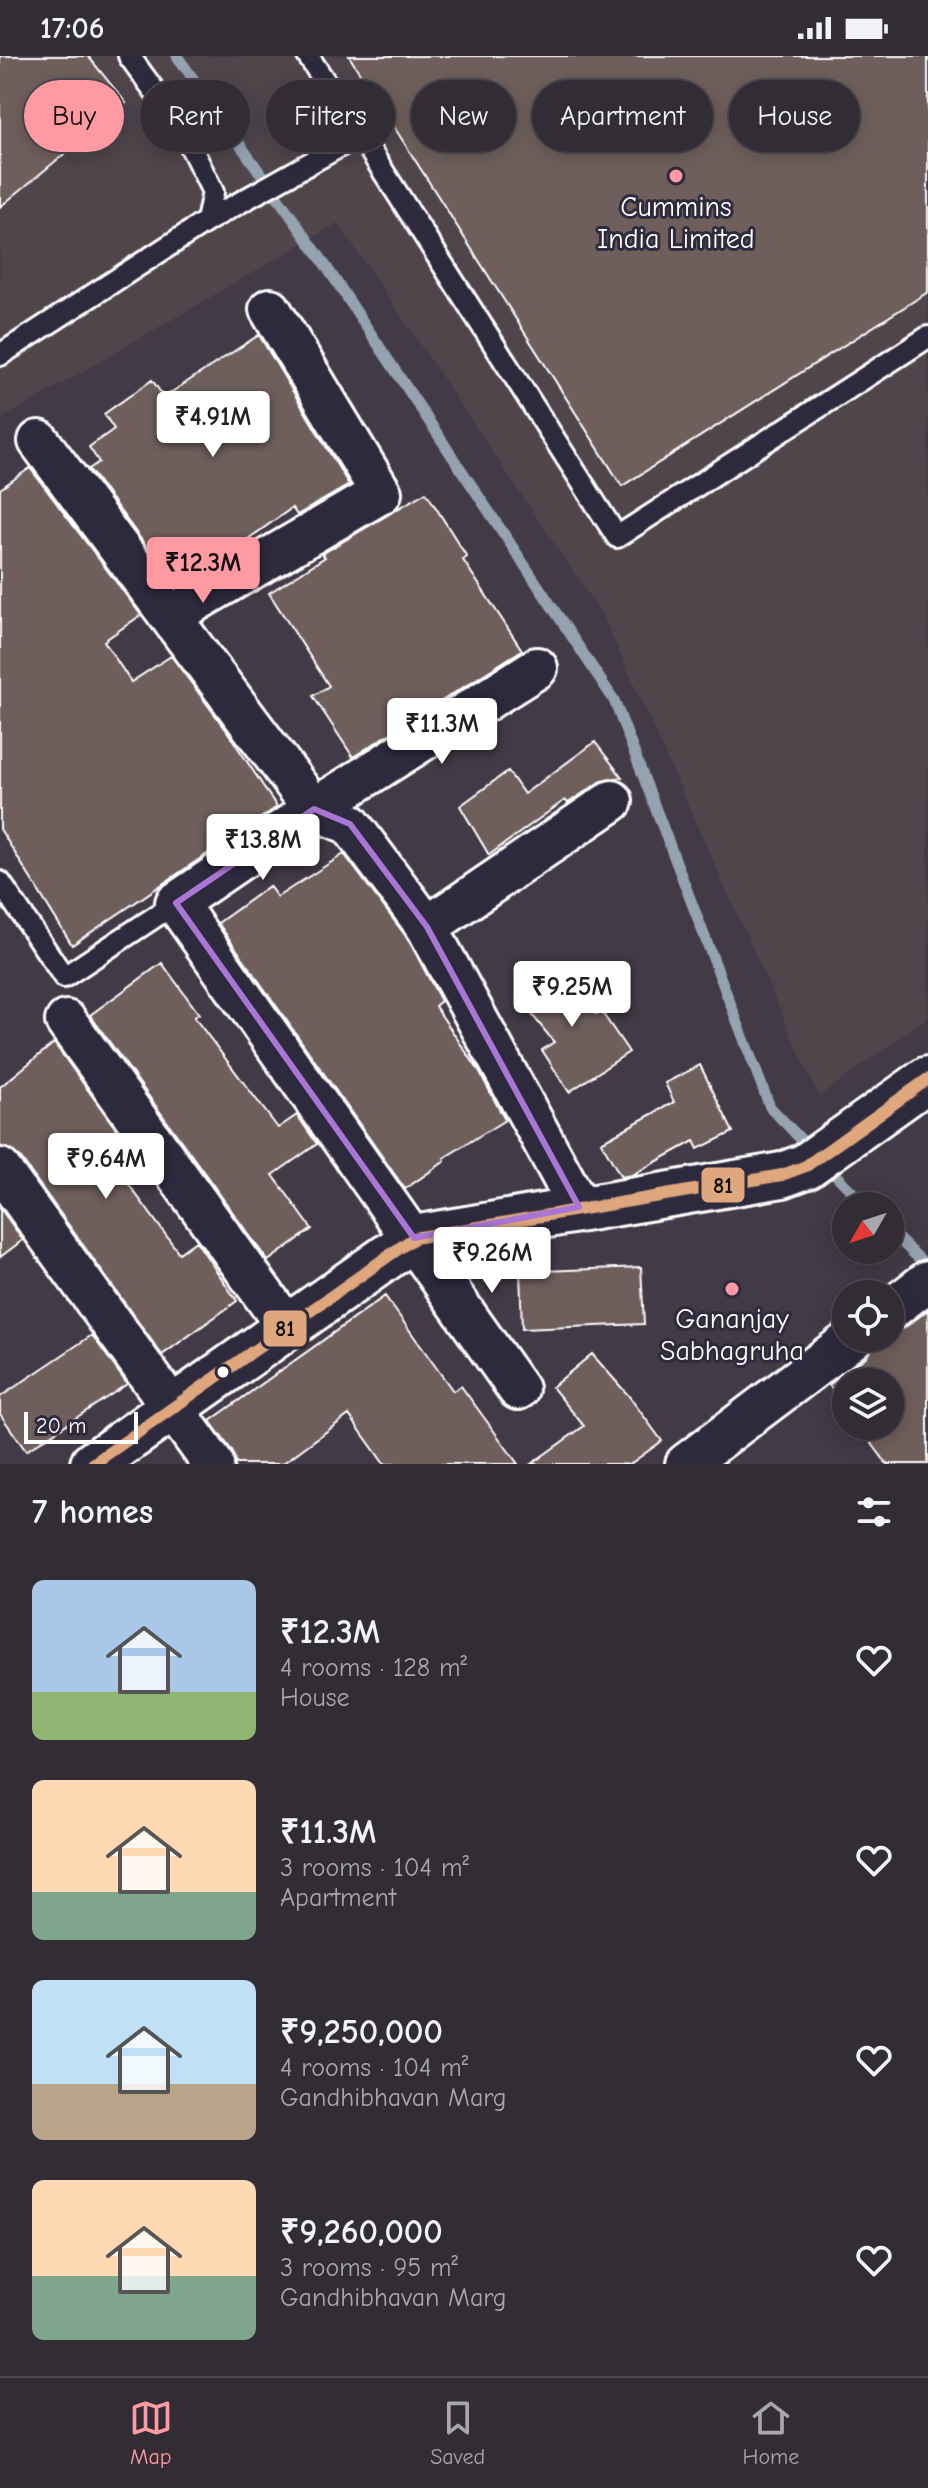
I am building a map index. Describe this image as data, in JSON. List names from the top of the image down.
{
  "places": ["Cummins India Limited", "Gananjay Sabhagruha"],
  "lines": ["transit line 81"],
  "scale_bar": "20 m",
  "north": "bottom left",
  "page": {
    "status": "17:06",
    "chip": [
      "Buy",
      "Rent",
      "Filters",
      "New",
      "Apartment",
      "House"
    ],
    "price": [
      "₹4.91M",
      "₹12.3M",
      "₹11.3M",
      "₹13.8M",
      "₹9.25M",
      "₹9.64M",
      "₹9.26M"
    ],
    "scale": "20 m",
    "heading": "7 homes",
    "list": [
      {
        "name": "₹12.3M",
        "note": "4 rooms · 128 m² · House"
      },
      {
        "name": "₹11.3M",
        "note": "3 rooms · 104 m² · Apartment"
      },
      {
        "name": "₹9,250,000",
        "note": "4 rooms · 104 m² · Gandhibhavan Marg"
      },
      {
        "name": "₹9,260,000",
        "note": "3 rooms · 95 m² · Gandhibhavan Marg"
      }
    ],
    "tabs": ["Map", "Saved", "Home"]
  }
}
